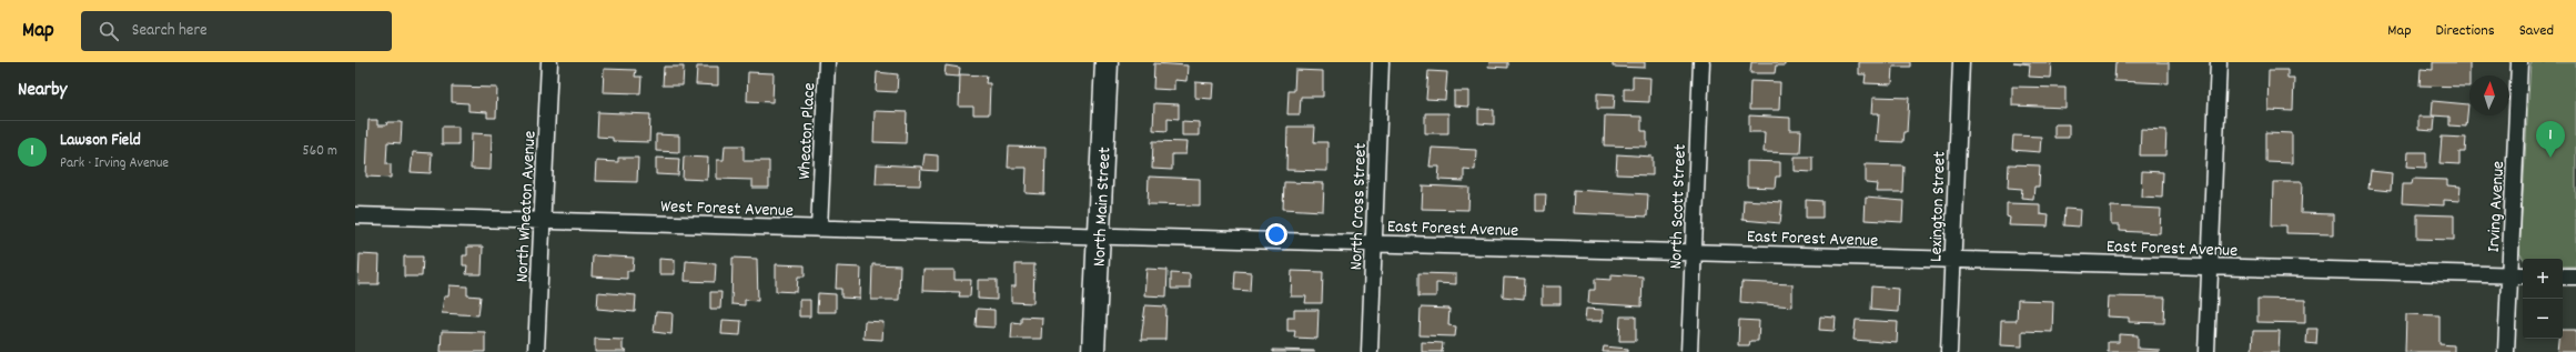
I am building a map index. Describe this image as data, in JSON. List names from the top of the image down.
{
  "streets": {
    "street": [
      "Wheaton Place",
      "North Wheaton Avenue",
      "West Forest Avenue",
      "North Cross Street",
      "North Scott Street",
      "Lexington Street",
      "Irving Avenue",
      "North Main Street",
      "East Forest Avenue"
    ]
  },
  "crossings": [
    ["Wheaton Place", "West Forest Avenue"],
    ["North Wheaton Avenue", "West Forest Avenue"],
    ["West Forest Avenue", "North Main Street"],
    ["West Forest Avenue", "East Forest Avenue"],
    ["North Cross Street", "East Forest Avenue"],
    ["North Scott Street", "East Forest Avenue"],
    ["Lexington Street", "East Forest Avenue"],
    ["Irving Avenue", "East Forest Avenue"],
    ["North Main Street", "East Forest Avenue"]
  ],
  "north": "top",
  "page": {
    "header": "Map",
    "search": "Search here",
    "nav": ["Map", "Directions", "Saved"],
    "heading": "Nearby",
    "list": [
      {
        "mark": "1",
        "name": "Lawson Field",
        "note": "Park · Irving Avenue",
        "value": "560 m"
      }
    ],
    "pins": "1",
    "map_buttons": ["+", "−"]
  }
}
